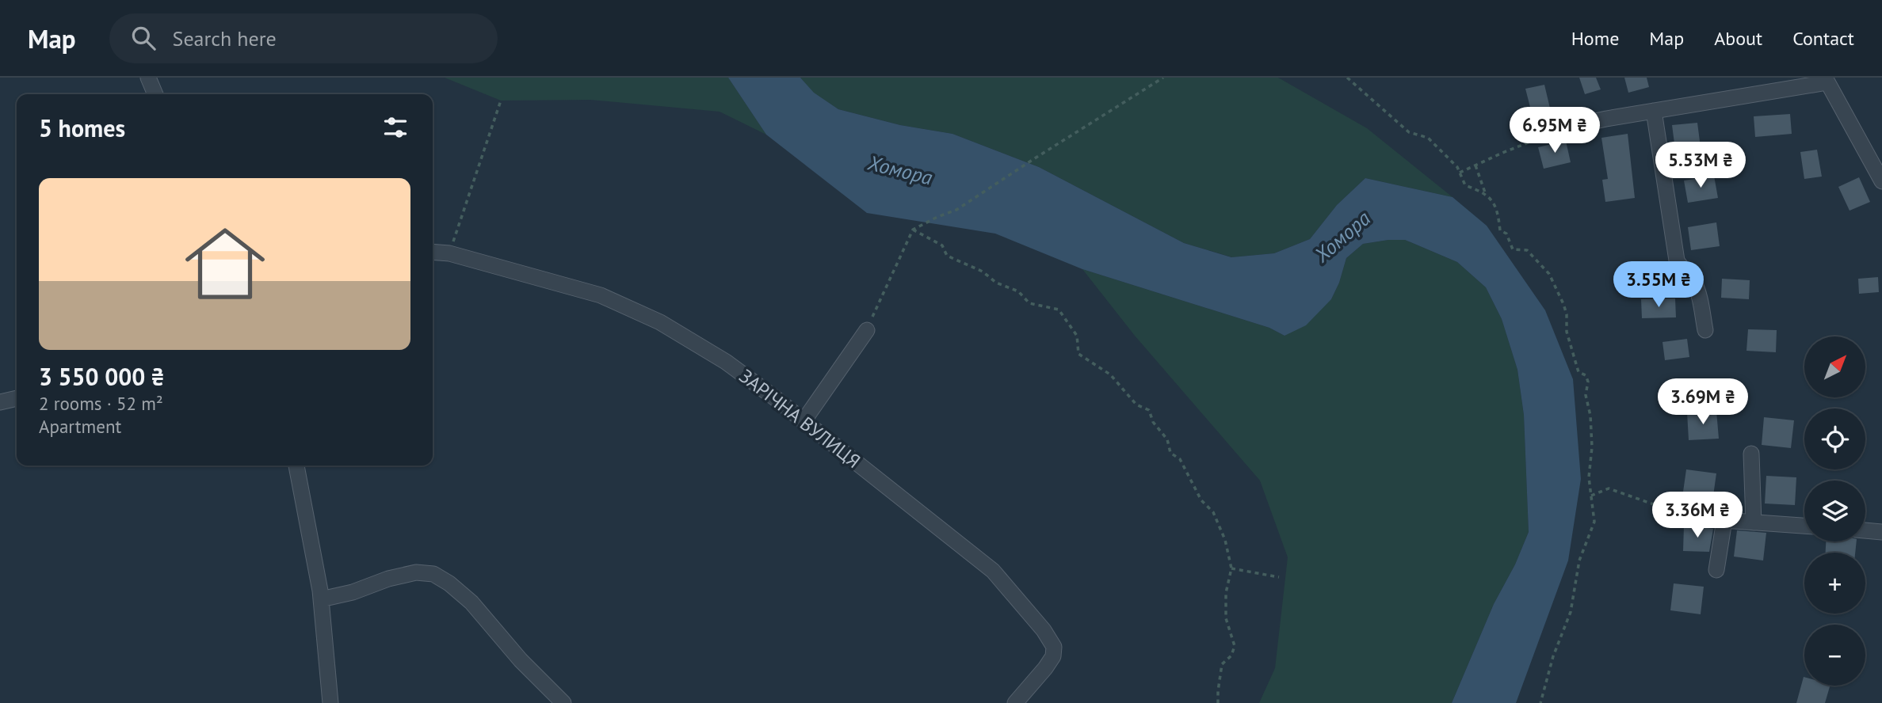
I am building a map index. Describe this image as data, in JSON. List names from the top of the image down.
{
  "streets": {
    "street": ["ЗАРІЧНА ВУЛИЦЯ"]
  },
  "water": ["Хомора"],
  "north": "top right",
  "page": {
    "header": "Map",
    "search": "Search here",
    "nav": [
      "Home",
      "Map",
      "About",
      "Contact"
    ],
    "heading": "5 homes",
    "price": [
      "6.95M ₴",
      "5.53M ₴",
      "3.55M ₴",
      "3.69M ₴",
      "3.36M ₴"
    ],
    "list": [
      {
        "name": "3 550 000 ₴",
        "note": "2 rooms · 52 m² · Apartment"
      }
    ],
    "map_buttons": ["+", "−"]
  }
}
